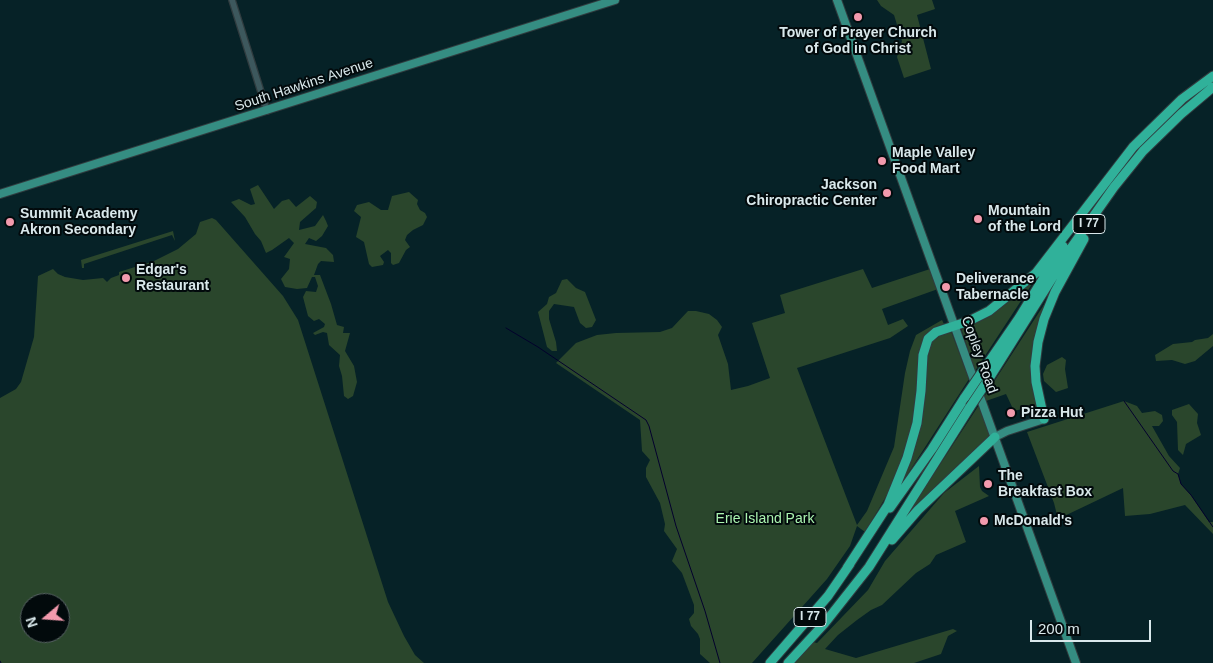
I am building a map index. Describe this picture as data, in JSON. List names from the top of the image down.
{
  "streets": {
    "highway": ["I 77"],
    "main road": ["South Hawkins Avenue", "Copley Road"]
  },
  "parks": ["Erie Island Park"],
  "places": [
    "Tower of Prayer Church of God in Christ",
    "Maple Valley Food Mart",
    "Jackson Chiropractic Center",
    "Mountain of the Lord",
    "Summit Academy Akron Secondary",
    "Edgar's Restaurant",
    "Deliverance Tabernacle",
    "Pizza Hut",
    "The Breakfast Box",
    "McDonald's"
  ],
  "scale_bar": "200 m",
  "north": "left"
}
